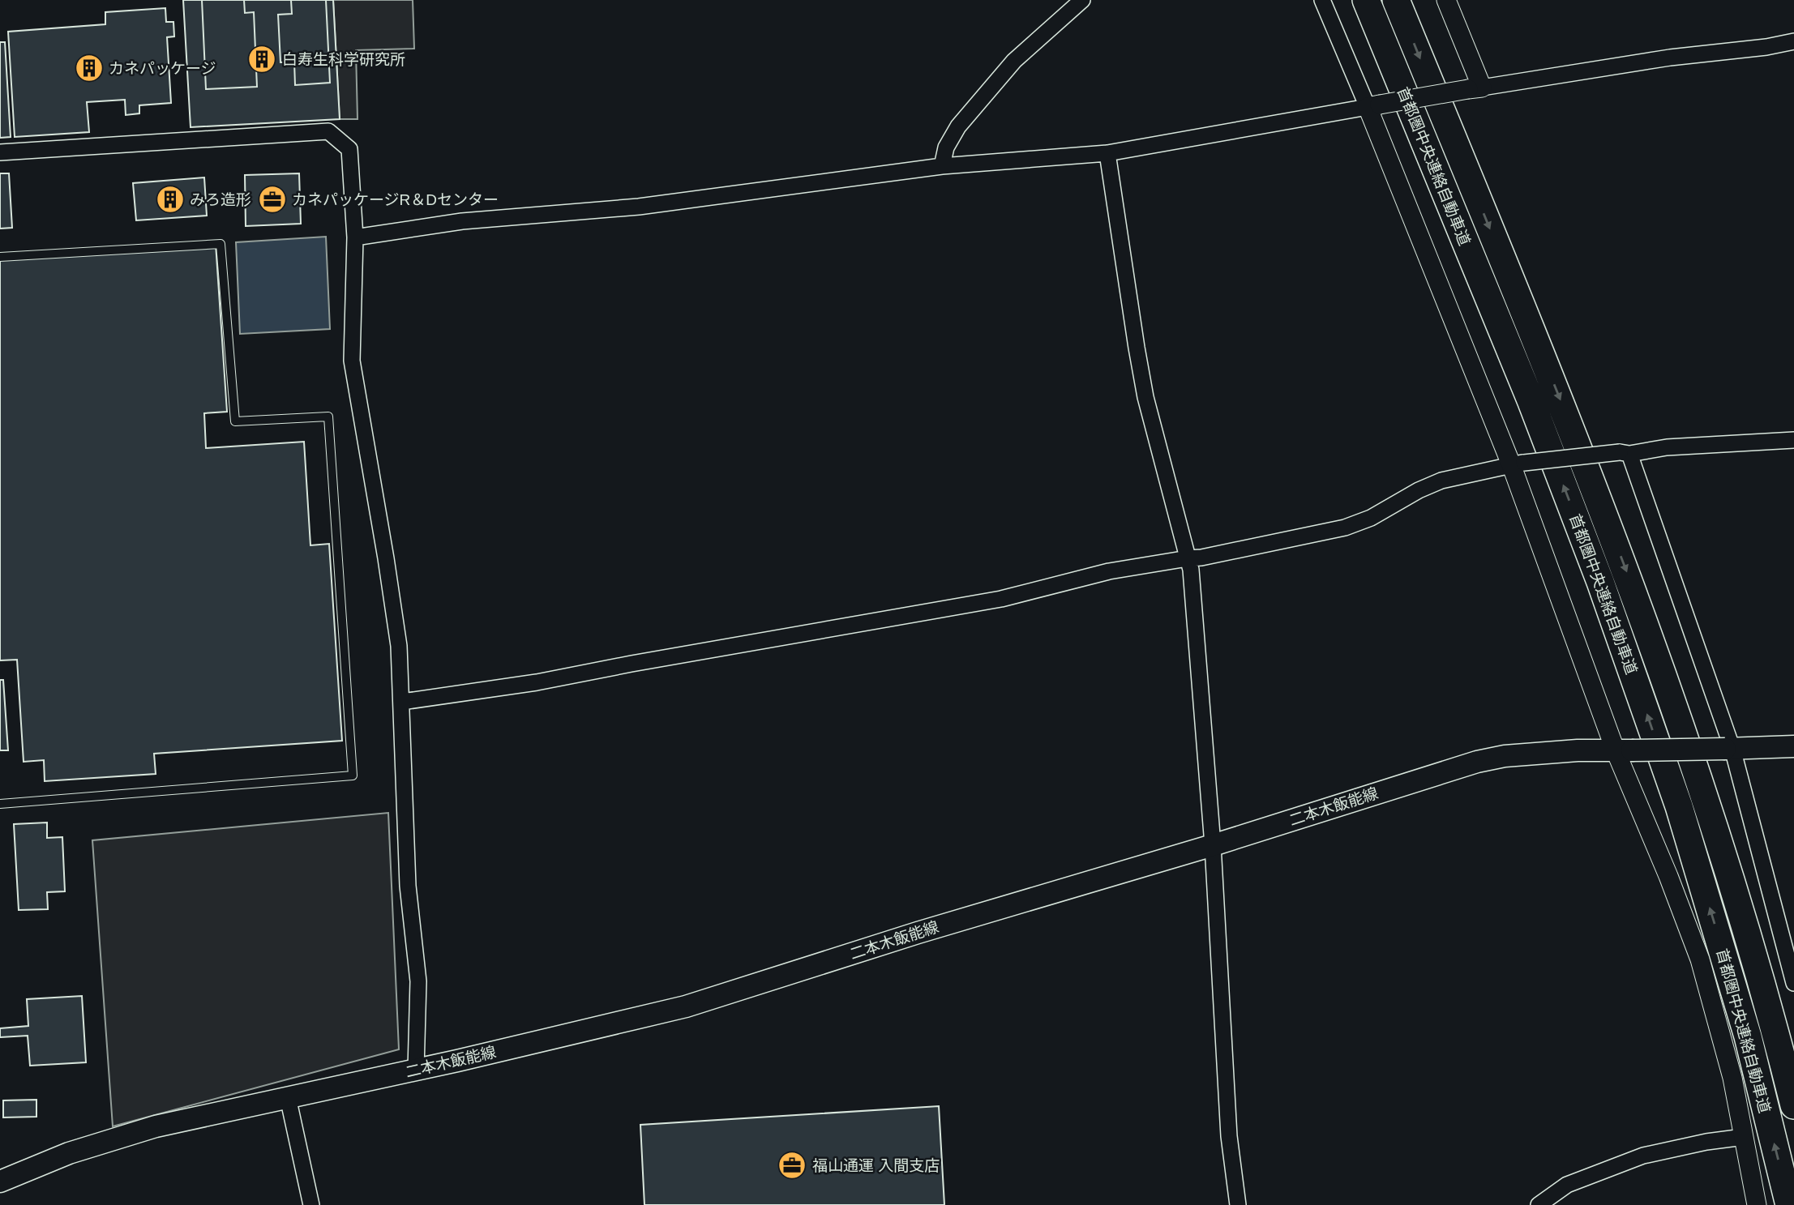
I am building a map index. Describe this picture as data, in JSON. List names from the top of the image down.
{
  "streets": {
    "highway": ["首都圏中央連絡自動車道"],
    "main road": ["二本木飯能線"]
  },
  "places": {
    "building": ["白寿生科学研究所", "カネパッケージ", "みろ造形"],
    "office": ["カネパッケージR＆Dセンター", "福山通運 入間支店"]
  }
}
